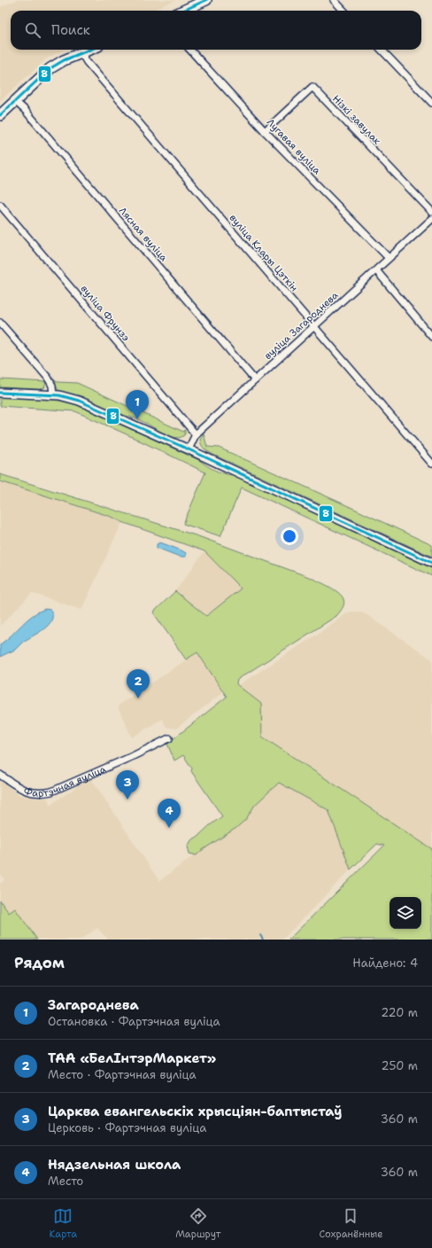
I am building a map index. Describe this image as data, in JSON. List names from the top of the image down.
{
  "streets": {
    "street": [
      "Нізкі завулак",
      "Лугавая вуліца",
      "Лясная вуліца",
      "вуліца Клары Цэткін",
      "вуліца Фрунзэ",
      "вуліца Загароднева",
      "Фартэчная вуліца"
    ]
  },
  "crossings": [
    ["Нізкі завулак", "Лугавая вуліца"],
    ["Лугавая вуліца", "вуліца Загароднева"],
    ["Лясная вуліца", "вуліца Загароднева"],
    ["вуліца Клары Цэткін", "вуліца Загароднева"],
    ["вуліца Фрунзэ", "вуліца Загароднева"]
  ],
  "lines": ["transit line 8"],
  "page": {
    "search": "Поиск",
    "pins": [
      "1",
      "2",
      "3",
      "4"
    ],
    "heading": ["Рядом", "Найдено: 4"],
    "list": [
      {
        "mark": "1",
        "name": "Загароднева",
        "note": "Остановка · Фартэчная вуліца",
        "value": "220 m"
      },
      {
        "mark": "2",
        "name": "ТАА «БелІнтэрМаркет»",
        "note": "Место · Фартэчная вуліца",
        "value": "250 m"
      },
      {
        "mark": "3",
        "name": "Царква евангельскіх хрысціян-баптыстаў",
        "note": "Церковь · Фартэчная вуліца",
        "value": "360 m"
      },
      {
        "mark": "4",
        "name": "Нядзельная школа",
        "note": "Место",
        "value": "360 m"
      }
    ],
    "nav": ["Карта", "Маршрут", "Сохранённые"]
  }
}
